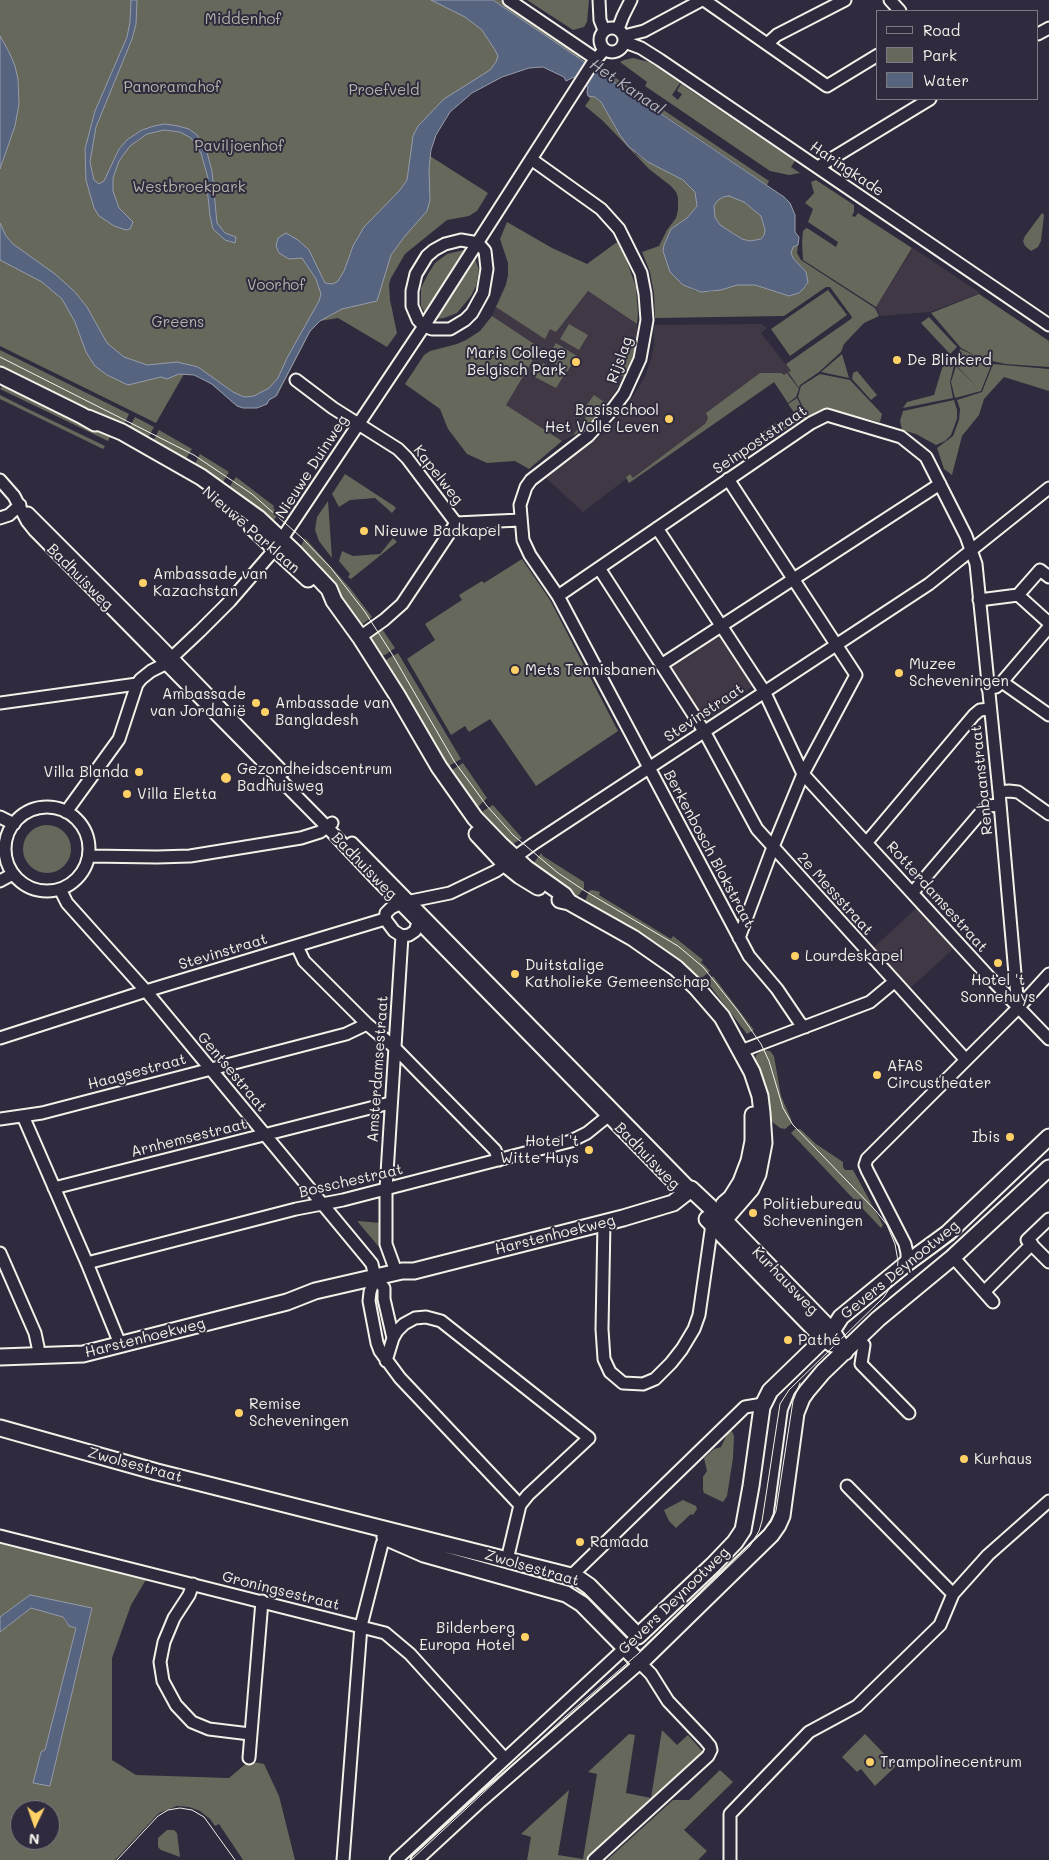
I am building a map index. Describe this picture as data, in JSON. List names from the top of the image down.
{
  "streets": {
    "main road": [
      "Nieuwe Parklaan",
      "Badhuisweg",
      "Harstenhoekweg",
      "Gevers Deynootweg",
      "Kurhausweg",
      "Zwolsestraat"
    ],
    "street": [
      "Haringkade",
      "Rijslag",
      "Seinpoststraat",
      "Nieuwe Duinweg",
      "Kapelweg",
      "Stevinstraat",
      "Renbaanstraat",
      "Berkenbosch Blokstraat",
      "2e Messstraat",
      "Rotterdamsestraat",
      "Amsterdamsestraat",
      "Haagsestraat",
      "Gentsestraat",
      "Arnhemsestraat",
      "Bosschestraat",
      "Groningsestraat"
    ]
  },
  "crossings": [
    ["Rijslag", "Seinpoststraat"],
    ["Rijslag", "Nieuwe Duinweg"],
    ["Rijslag", "Berkenbosch Blokstraat"],
    ["Seinpoststraat", "Stevinstraat"],
    ["Seinpoststraat", "Renbaanstraat"],
    ["Seinpoststraat", "Berkenbosch Blokstraat"],
    ["Seinpoststraat", "2e Messstraat"],
    ["Seinpoststraat", "Rotterdamsestraat"],
    ["Nieuwe Duinweg", "Kapelweg"],
    ["Nieuwe Duinweg", "Nieuwe Parklaan"],
    ["Nieuwe Duinweg", "Badhuisweg"],
    ["Kapelweg", "Nieuwe Parklaan"],
    ["Nieuwe Parklaan", "Badhuisweg"],
    ["Nieuwe Parklaan", "Stevinstraat"],
    ["Nieuwe Parklaan", "Kurhausweg"],
    ["Badhuisweg", "Stevinstraat"],
    ["Badhuisweg", "Amsterdamsestraat"],
    ["Badhuisweg", "Bosschestraat"],
    ["Badhuisweg", "Harstenhoekweg"],
    ["Badhuisweg", "Kurhausweg"],
    ["Stevinstraat", "Renbaanstraat"],
    ["Stevinstraat", "Berkenbosch Blokstraat"],
    ["Stevinstraat", "2e Messstraat"],
    ["Stevinstraat", "Rotterdamsestraat"],
    ["Stevinstraat", "Amsterdamsestraat"],
    ["Stevinstraat", "Gentsestraat"],
    ["Renbaanstraat", "Rotterdamsestraat"],
    ["Amsterdamsestraat", "Arnhemsestraat"],
    ["Amsterdamsestraat", "Bosschestraat"],
    ["Haagsestraat", "Gentsestraat"],
    ["Gentsestraat", "Arnhemsestraat"],
    ["Gentsestraat", "Bosschestraat"],
    ["Gentsestraat", "Harstenhoekweg"],
    ["Gevers Deynootweg", "Kurhausweg"],
    ["Gevers Deynootweg", "Zwolsestraat"],
    ["Gevers Deynootweg", "Groningsestraat"]
  ],
  "water": ["Het Kanaal"],
  "parks": [
    "Middenhof",
    "Panoramahof",
    "Proefveld",
    "Paviljoenhof",
    "Westbroekpark",
    "Voorhof",
    "Greens"
  ],
  "places": [
    "De Blinkerd",
    "Maris College Belgisch Park",
    "Basisschool Het Volle Leven",
    "Nieuwe Badkapel",
    "Ambassade van Kazachstan",
    "Mets Tennisbanen",
    "Muzee Scheveningen",
    "Ambassade van Jordanië",
    "Ambassade van Bangladesh",
    "Villa Blanda",
    "Gezondheidscentrum Badhuisweg",
    "Villa Eletta",
    "Lourdeskapel",
    "Hotel 't Sonnehuys",
    "Duitstalige Katholieke Gemeenschap",
    "AFAS Circustheater",
    "Ibis",
    "Hotel 't Witte Huys",
    "Politiebureau Scheveningen",
    "Pathé",
    "Remise Scheveningen",
    "Kurhaus",
    "Ramada",
    "Bilderberg Europa Hotel",
    "Trampolinecentrum"
  ],
  "legend": ["Road", "Park", "Water"],
  "north": "bottom"
}
